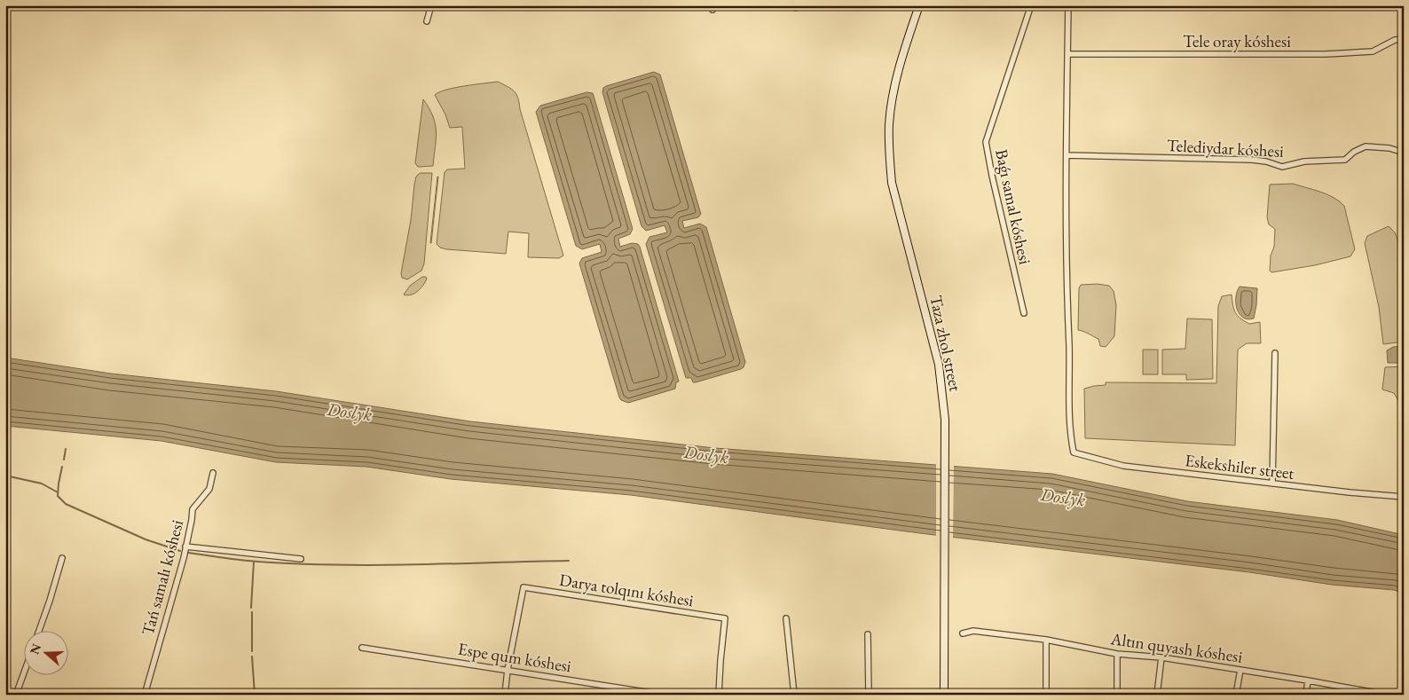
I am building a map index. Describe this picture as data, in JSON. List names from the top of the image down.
{
  "streets": {
    "main road": ["Taza zhol street"],
    "street": [
      "Tele oray kóshesi",
      "Telediydar kóshesi",
      "Baǵı samal kóshesi",
      "Eskekshiler street",
      "Tań samalı kóshesi",
      "Darya tolqını kóshesi",
      "Altın quyash kóshesi",
      "Espe qum kóshesi"
    ]
  },
  "crossings": [
    ["Telediydar kóshesi", "Eskekshiler street"],
    ["Darya tolqını kóshesi", "Espe qum kóshesi"]
  ],
  "water": ["Doslyk"],
  "north": "left"
}
